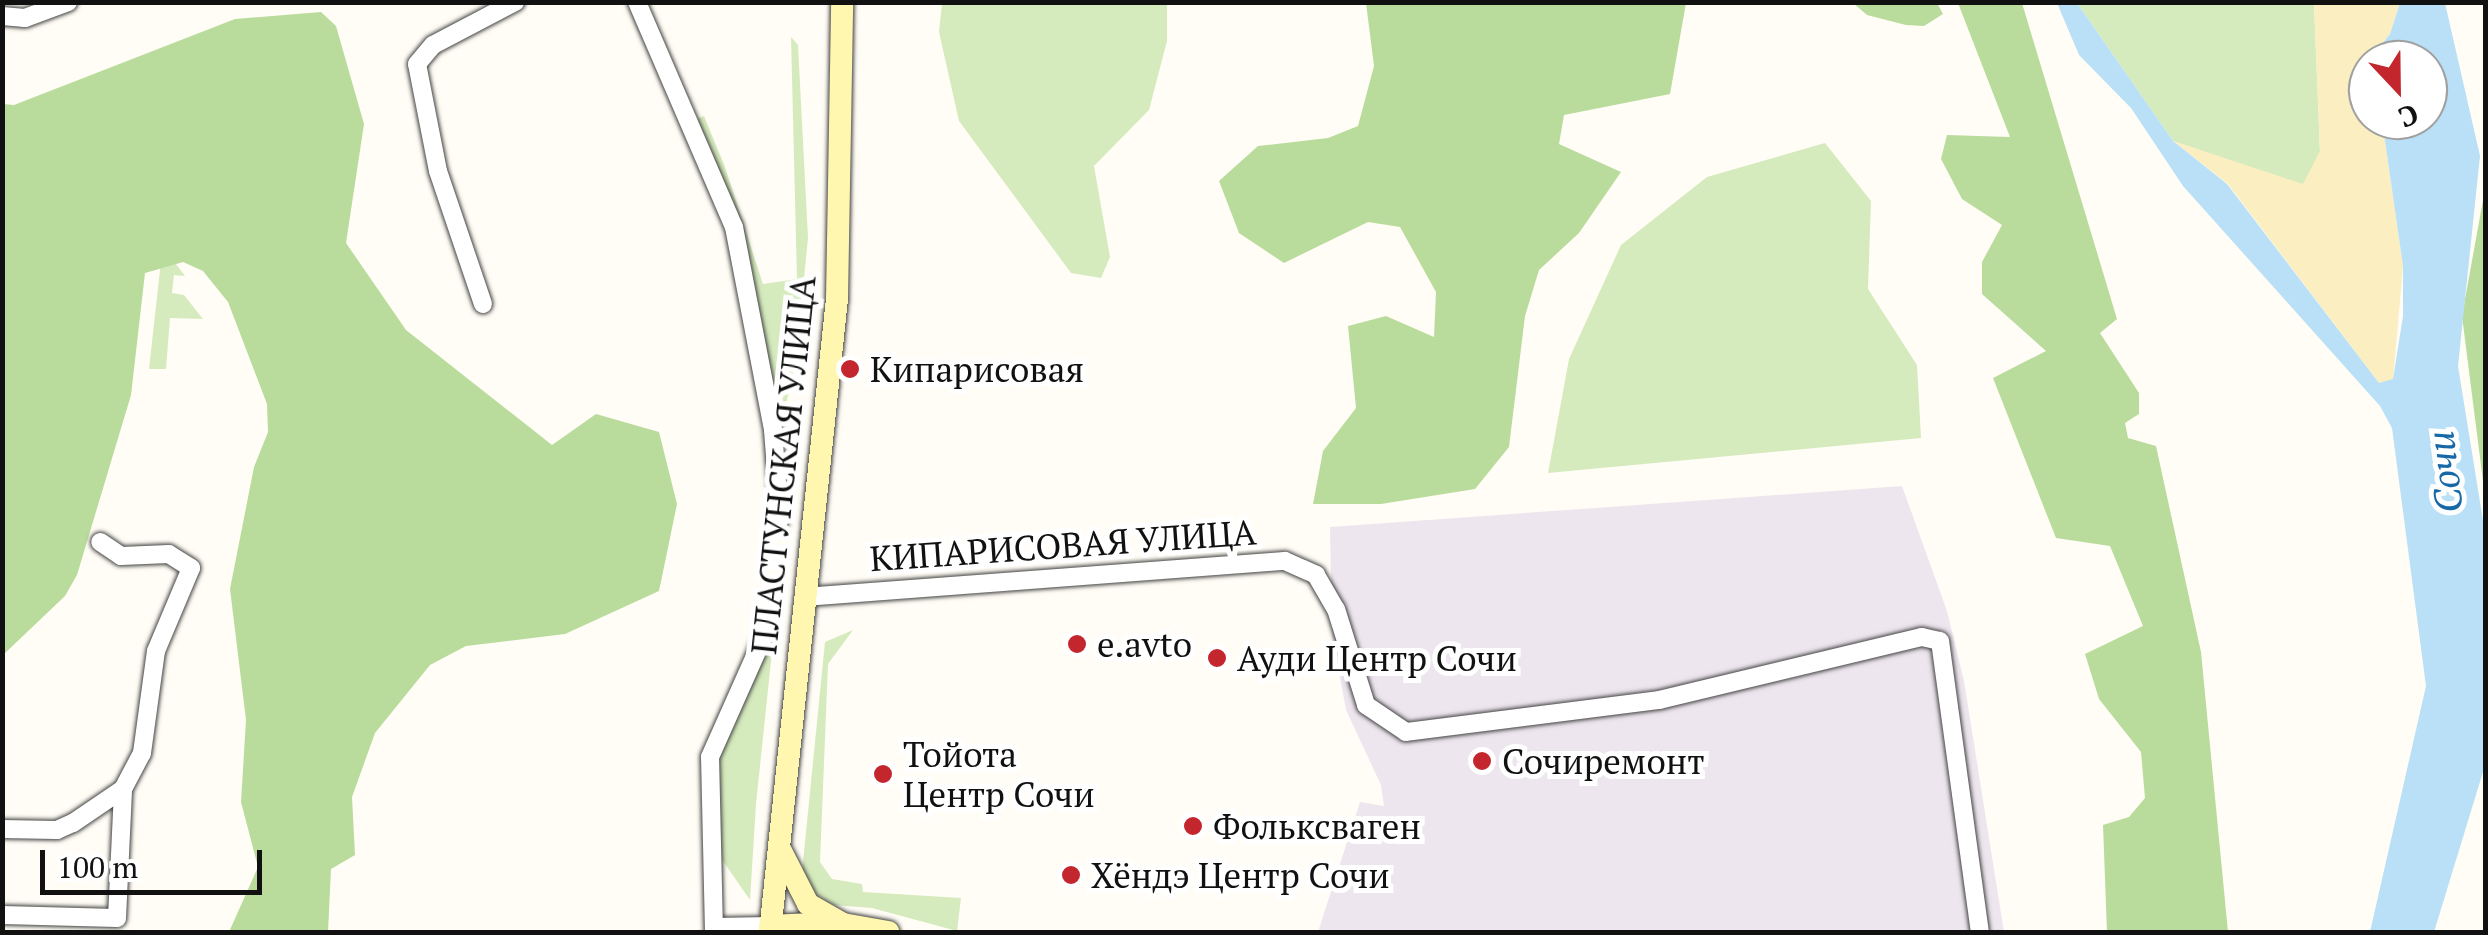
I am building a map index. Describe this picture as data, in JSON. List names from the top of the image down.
{
  "streets": {
    "main road": ["ПЛАСТУНСКАЯ УЛИЦА"],
    "street": ["КИПАРИСОВАЯ УЛИЦА"]
  },
  "crossings": [
    ["ПЛАСТУНСКАЯ УЛИЦА", "КИПАРИСОВАЯ УЛИЦА"]
  ],
  "water": ["Сочи"],
  "places": [
    "Кипарисовая",
    "e.avto",
    "Ауди Центр Сочи",
    "Сочиремонт",
    "Тойота Центр Сочи",
    "Фольксваген",
    "Хёндэ Центр Сочи"
  ],
  "scale_bar": "100 m",
  "north": "bottom"
}
